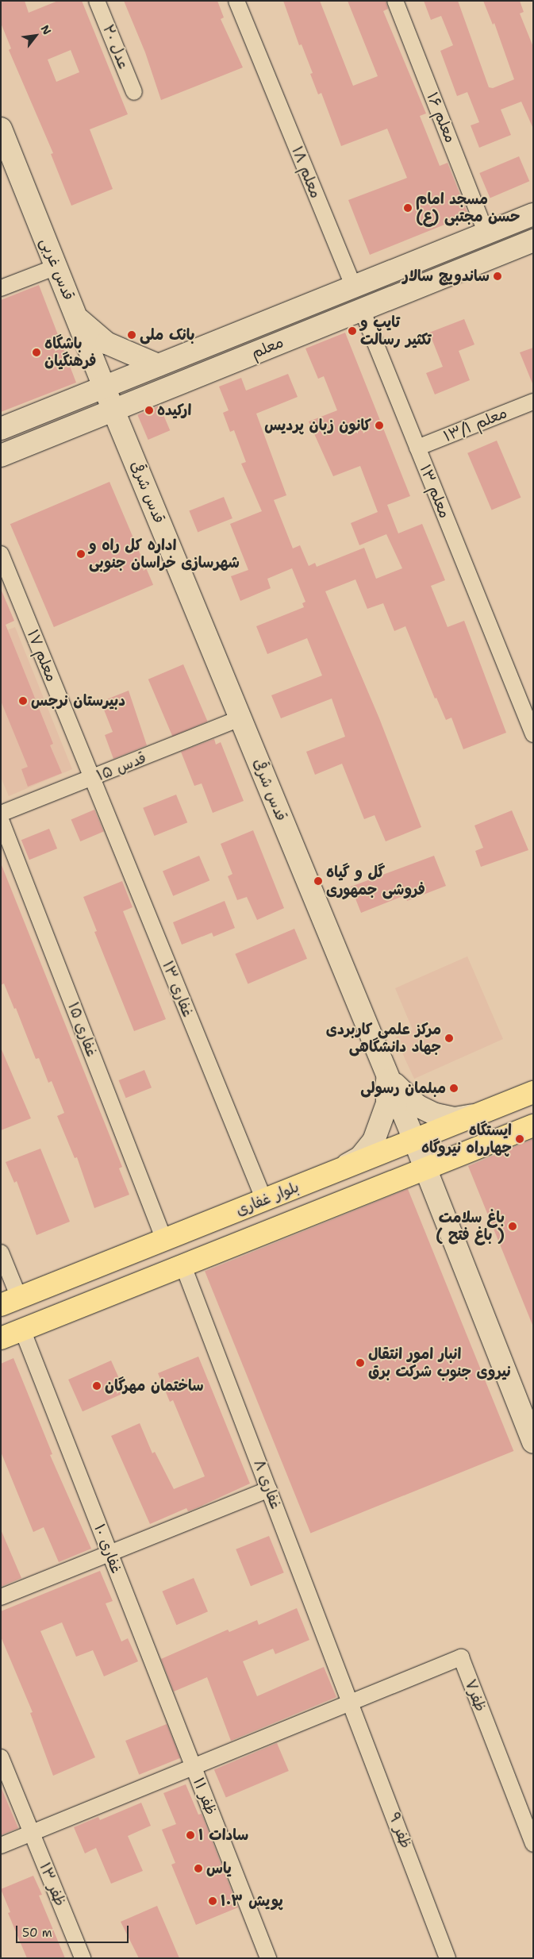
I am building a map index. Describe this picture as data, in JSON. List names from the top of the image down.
{
  "streets": {
    "main road": ["بلوار غفاری"],
    "street": [
      "عدل ۲۰",
      "معلم ۱۶‌",
      "معلم ۱۸",
      "قدس غربی",
      "معلم",
      "معلم ۱۳/۱",
      "معلم ۱۳",
      "قدس شرقی",
      "معلم ۱۷",
      "قدس ۱۵",
      "غفاری ۱۳",
      "غفاری ۱۵",
      "غفاری ۸",
      "غفاری ۱۰",
      "ظفر۷",
      "ظفر ۱۱",
      "ظفر ۹",
      "ظفر ۱۳"
    ]
  },
  "crossings": [
    ["معلم ۱۶‌", "معلم"],
    ["معلم ۱۸", "معلم"],
    ["قدس غربی", "معلم"],
    ["قدس غربی", "قدس شرقی"],
    ["معلم", "معلم ۱۳"],
    ["معلم", "قدس شرقی"],
    ["معلم ۱۳/۱", "معلم ۱۳"],
    ["قدس شرقی", "قدس ۱۵"],
    ["قدس شرقی", "بلوار غفاری"],
    ["معلم ۱۷", "قدس ۱۵"],
    ["معلم ۱۷", "غفاری ۱۳"],
    ["قدس ۱۵", "غفاری ۱۳"],
    ["غفاری ۱۳", "بلوار غفاری"],
    ["غفاری ۱۵", "بلوار غفاری"],
    ["بلوار غفاری", "غفاری ۸"],
    ["بلوار غفاری", "غفاری ۱۰"],
    ["غفاری ۸", "ظفر۷"],
    ["غفاری ۸", "ظفر ۹"],
    ["غفاری ۱۰", "ظفر ۱۱"],
    ["ظفر۷", "ظفر ۹"]
  ],
  "places": [
    "مسجد امام حسن مجتبی (ع)",
    "ساندویچ سالار",
    "تایپ و تکثیر رسالت",
    "بانک ملی",
    "باشگاه فرهنگیان",
    "ارکیده",
    "کانون زبان پردیس",
    "اداره کل راه و شهرسازی خراسان جنوبی",
    "دبیرستان نرجس",
    "گل و گیاه فروشی جمهوری",
    "مرکز علمی کاربردی جهاد دانشگاهی",
    "مبلمان رسولی",
    "ایستگاه چهارراه نیروگاه",
    "باغ سلامت ( باغ فتح )",
    "انبار امور انتقال نیروی جنوب شرکت برق",
    "ساختمان مهرگان",
    "سادات ۱",
    "یاس",
    "پویش ۱۰۳"
  ],
  "scale_bar": "50 m",
  "north": "top right"
}
